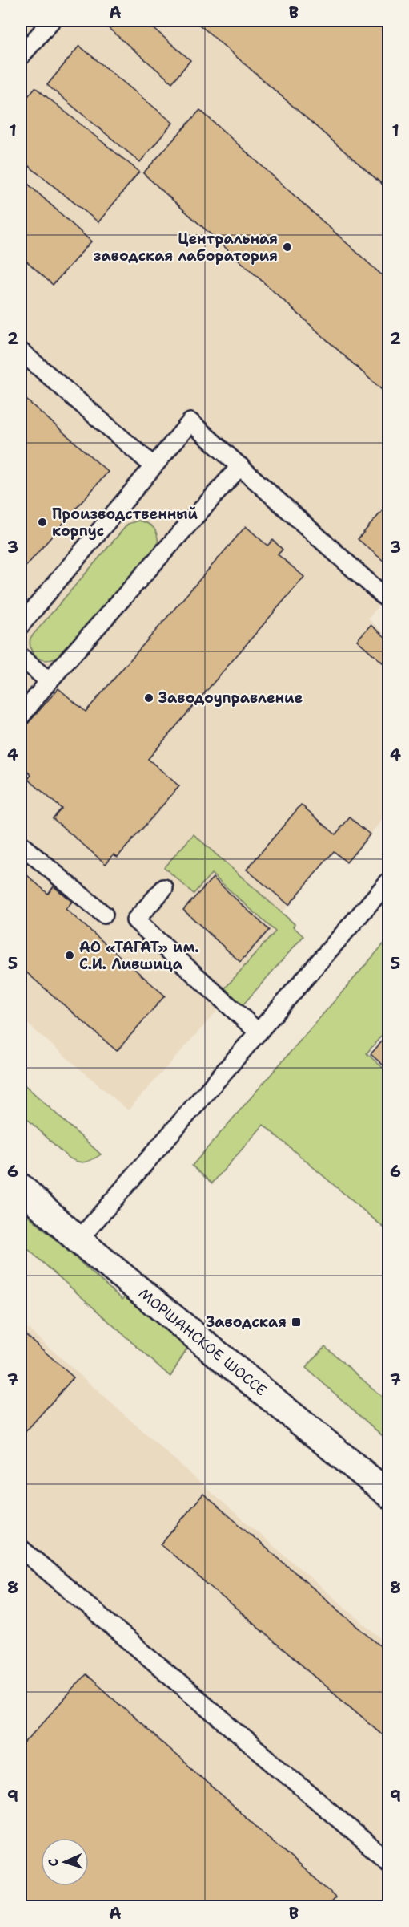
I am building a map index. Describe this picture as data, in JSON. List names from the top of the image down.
{
  "streets": {
    "main road": ["МОРШАНСКОЕ ШОССЕ"]
  },
  "places": {
    "other": [
      "Центральная заводская лаборатория",
      "Производственный корпус",
      "Заводоуправление",
      "АО «ТАГАТ» им. С.И. Лившица"
    ],
    "transit": ["Заводская"]
  },
  "north": "left",
  "grid": {
    "columns": ["A", "B"],
    "rows": [
      "1",
      "2",
      "3",
      "4",
      "5",
      "6",
      "7",
      "8",
      "9"
    ]
  }
}
